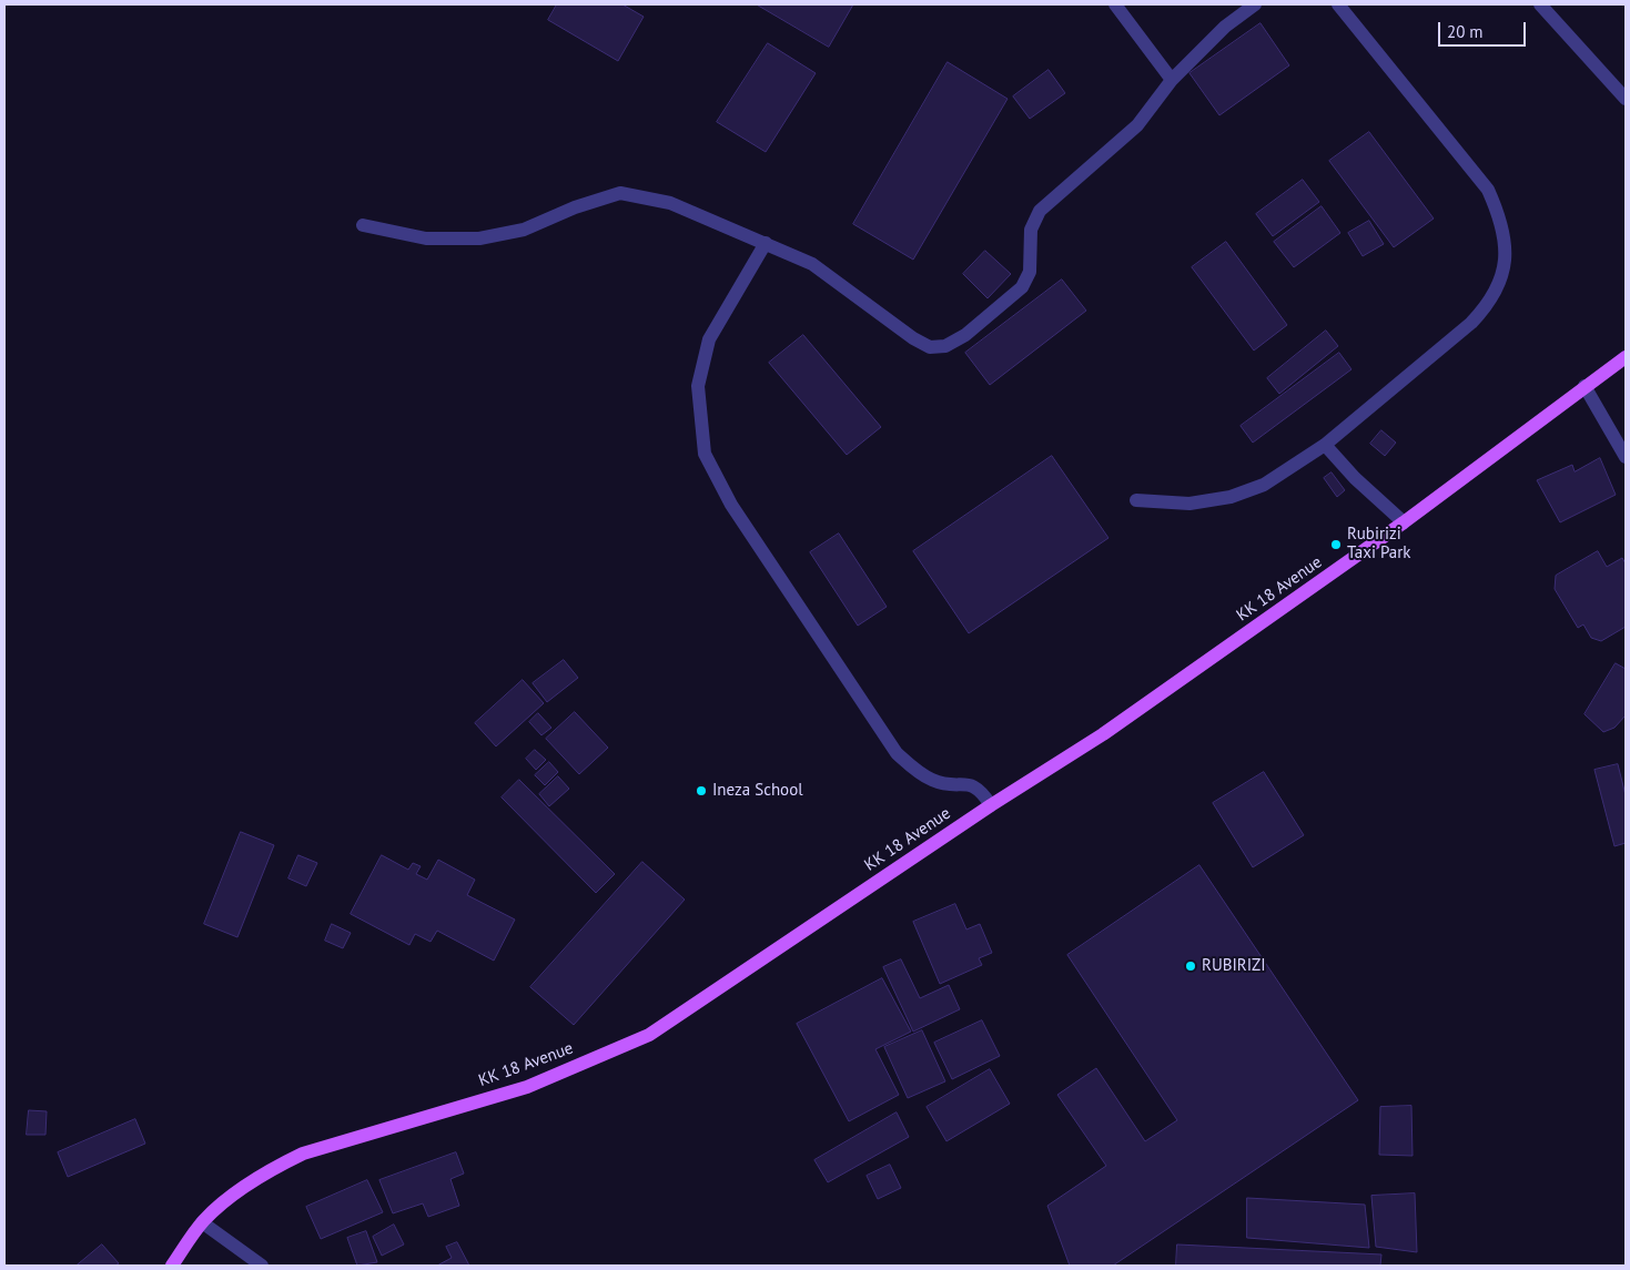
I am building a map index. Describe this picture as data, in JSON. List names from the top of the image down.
{
  "streets": {
    "main road": ["KK 18 Avenue"]
  },
  "places": ["Rubirizi Taxi Park", "Ineza School", "RUBIRIZI"],
  "scale_bar": "20 m"
}
